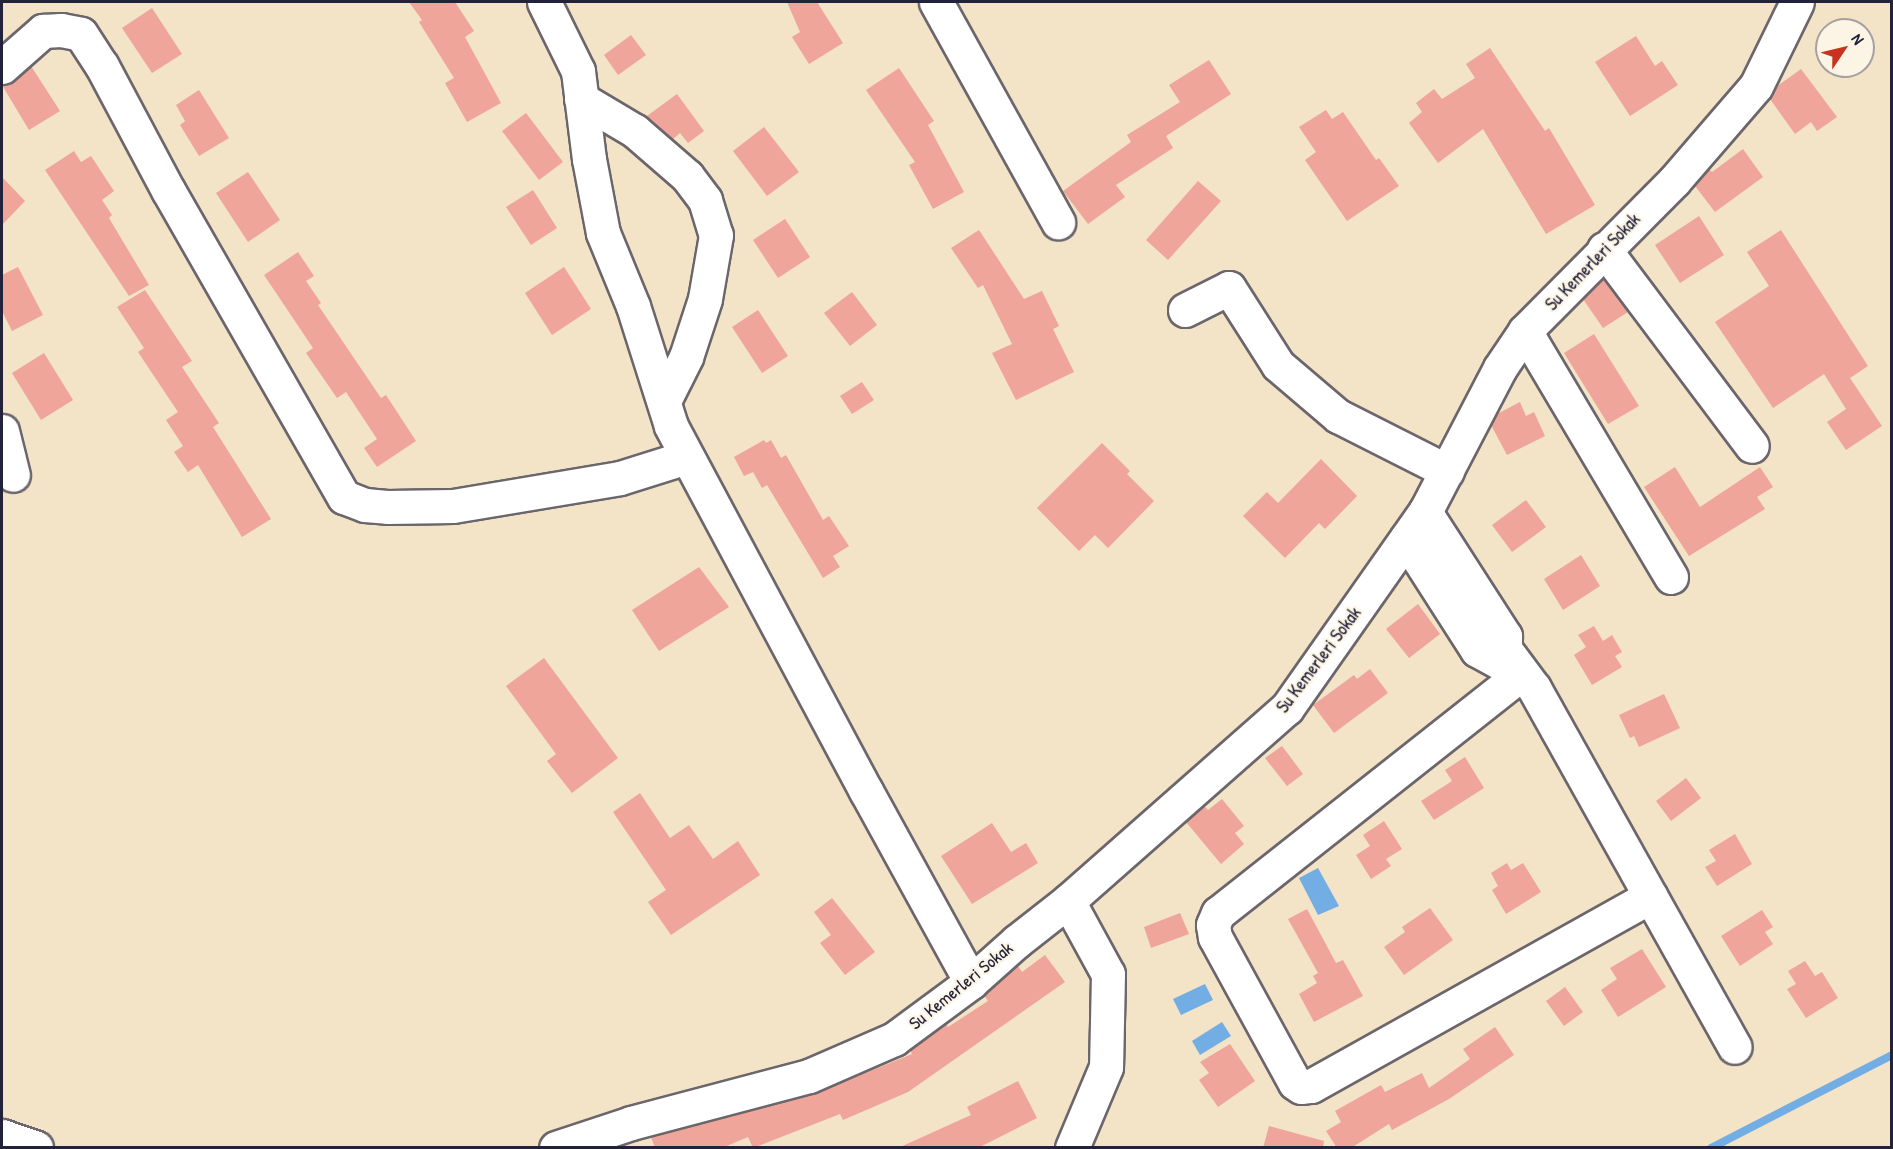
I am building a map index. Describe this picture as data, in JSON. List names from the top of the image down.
{
  "streets": {
    "street": ["Su Kemerleri Sokak"]
  },
  "north": "top right"
}
